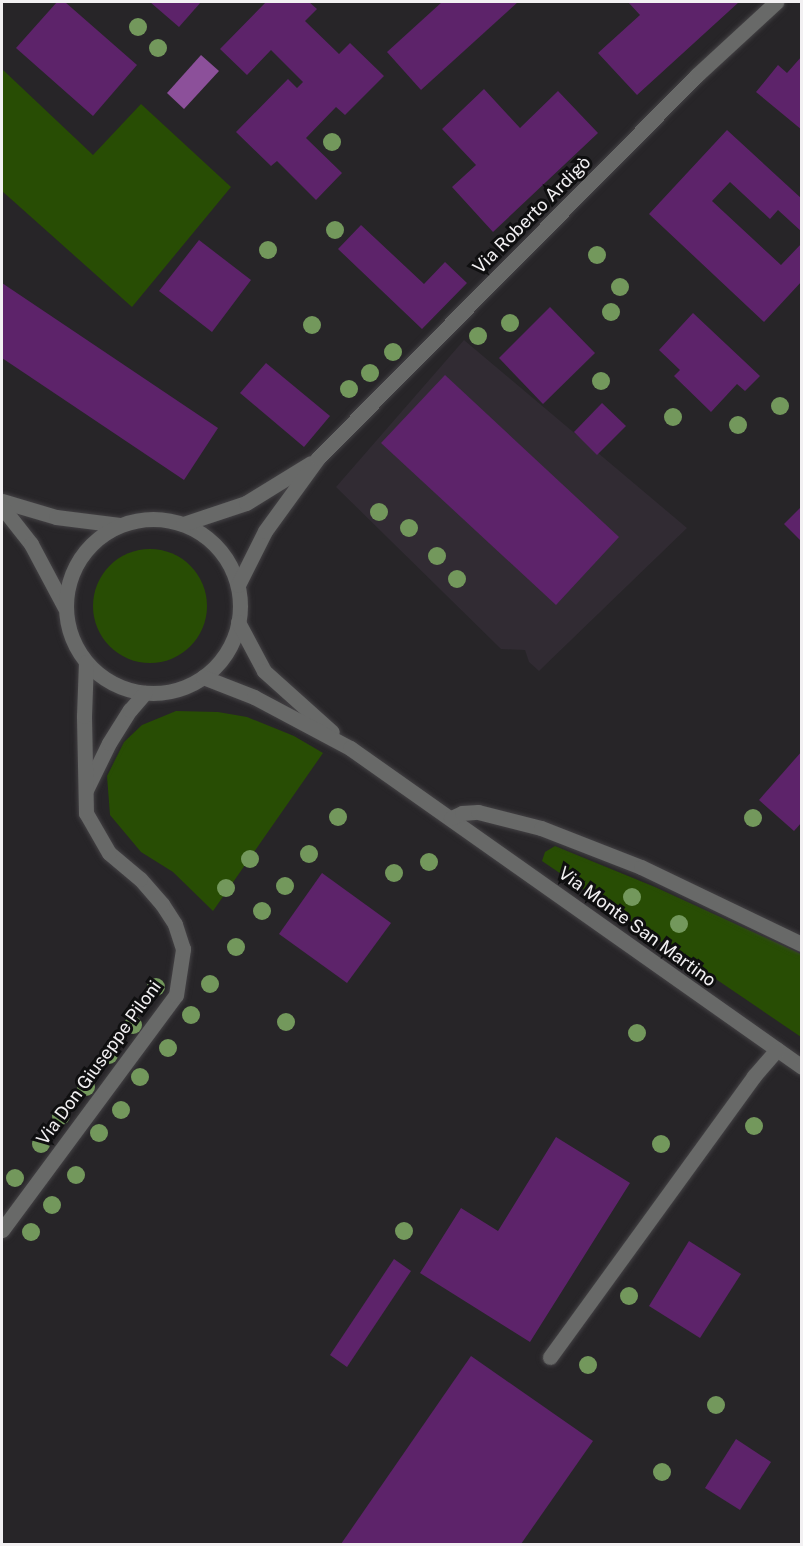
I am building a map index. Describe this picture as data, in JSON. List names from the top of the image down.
{
  "streets": {
    "street": ["Via Roberto Ardigò", "Via Monte San Martino", "Via Don Giuseppe Piloni"]
  },
  "crossings": [
    ["Via Roberto Ardigò", "Via Monte San Martino"],
    ["Via Roberto Ardigò", "Via Don Giuseppe Piloni"],
    ["Via Monte San Martino", "Via Don Giuseppe Piloni"]
  ]
}
